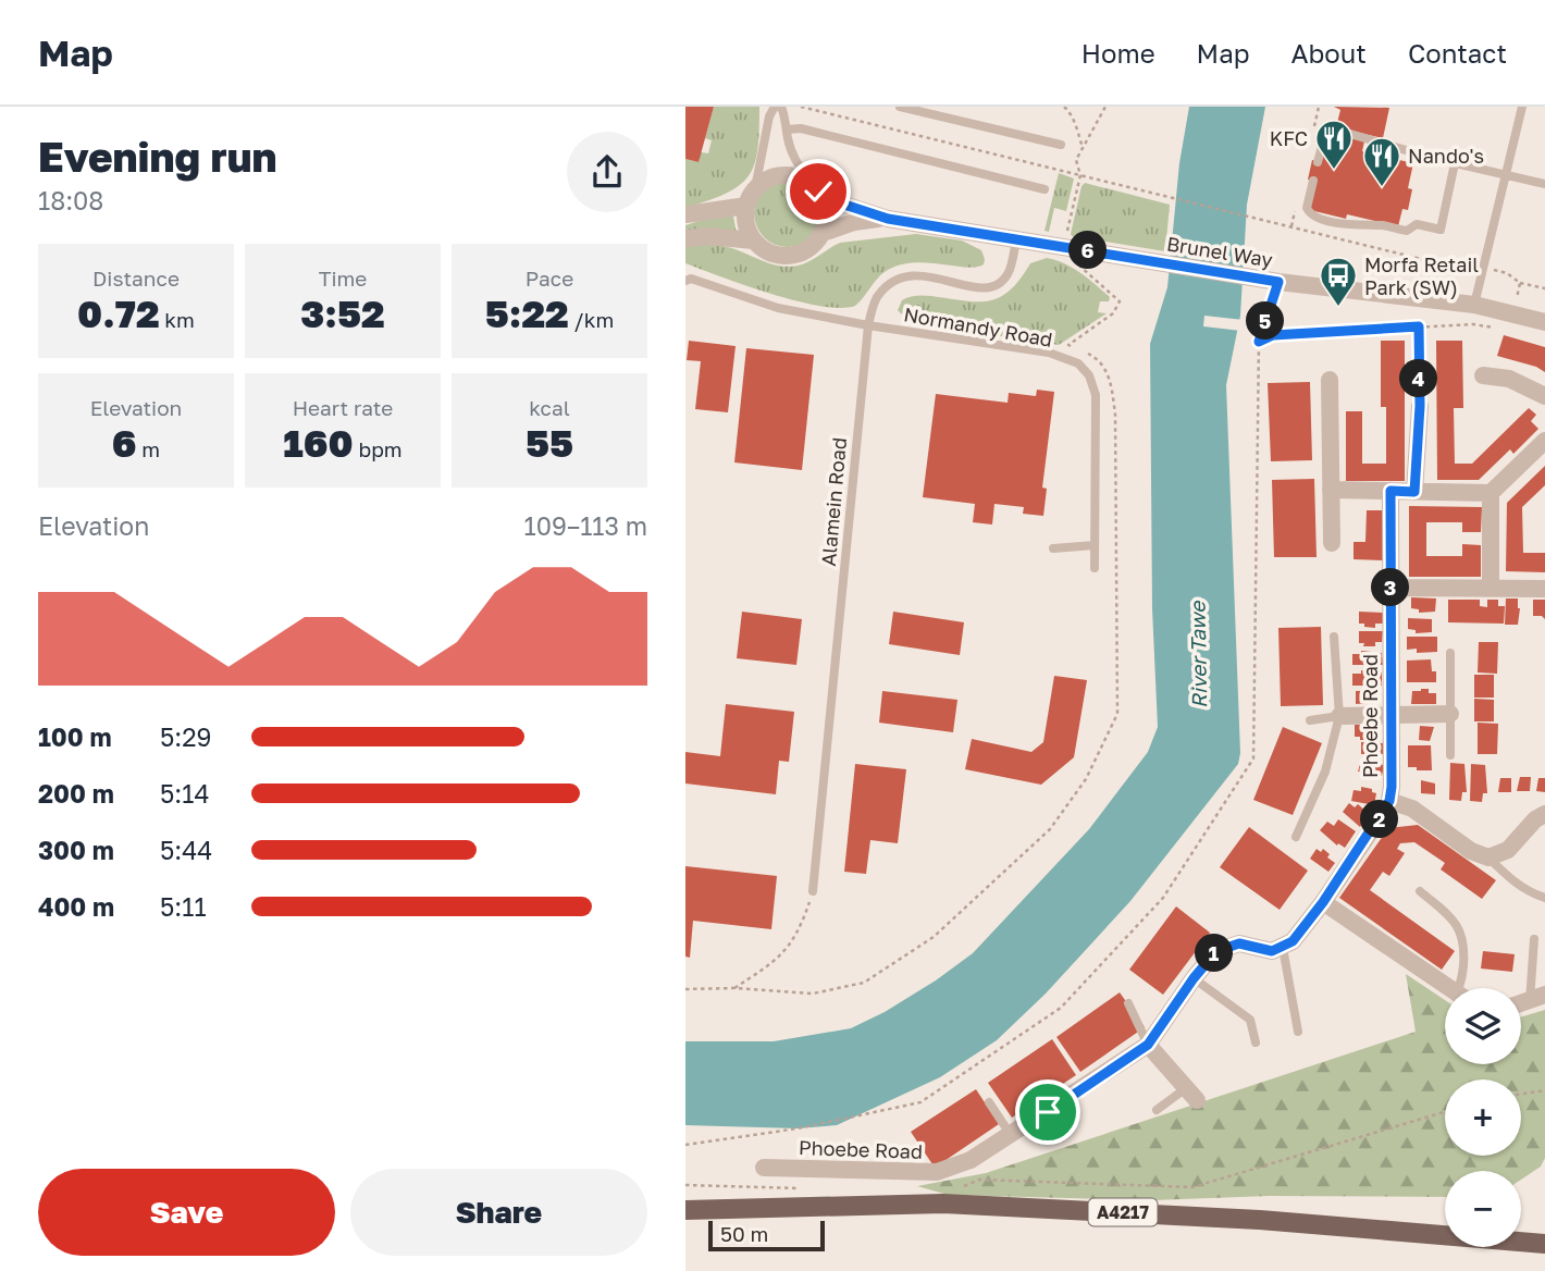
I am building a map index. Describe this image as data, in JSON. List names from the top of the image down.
{
  "streets": {
    "main road": ["A4217"],
    "street": ["Brunel Way", "Phoebe Road"],
    "lane": ["Normandy Road", "Alamein Road"]
  },
  "crossings": [
    ["Brunel Way", "Alamein Road"],
    ["Normandy Road", "Alamein Road"]
  ],
  "water": ["River Tawe"],
  "places": {
    "restaurant": ["KFC", "Nando's"],
    "bus stop": ["Morfa Retail Park (SW)"]
  },
  "scale_bar": "50 m",
  "page": {
    "header": "Map",
    "nav": [
      "Home",
      "Map",
      "About",
      "Contact"
    ],
    "heading": ["Evening run", "18:08"],
    "pins": [
      "6",
      "5",
      "4",
      "3",
      "2",
      "1"
    ],
    "stats": [
      ["Distance", "0.72 km"],
      ["Time", "3:52"],
      ["Pace", "5:22 /km"],
      ["Elevation", "6 m"],
      ["Heart rate", "160 bpm"],
      ["kcal", "55"]
    ],
    "chart": ["Elevation", "109–113 m"],
    "list": [
      {
        "name": "100 m",
        "note": "5:29"
      },
      {
        "name": "200 m",
        "note": "5:14"
      },
      {
        "name": "300 m",
        "note": "5:44"
      },
      {
        "name": "400 m",
        "note": "5:11"
      }
    ],
    "map_buttons": ["+", "−"],
    "buttons": ["Save", "Share"],
    "scale": "50 m"
  }
}
